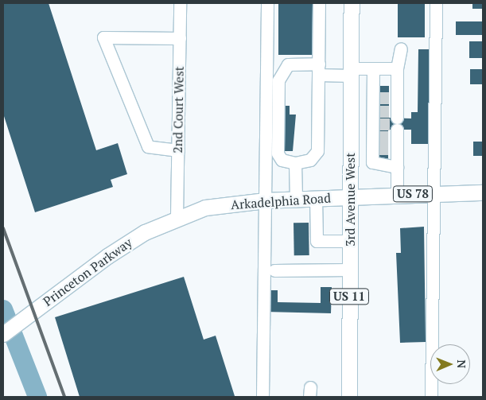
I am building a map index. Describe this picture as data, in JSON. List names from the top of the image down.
{
  "streets": {
    "main road": [
      "US 78",
      "3rd Avenue West",
      "Arkadelphia Road",
      "Princeton Parkway",
      "US 11"
    ],
    "street": ["2nd Court West"]
  },
  "crossings": [
    ["2nd Court West", "Arkadelphia Road"],
    ["2nd Court West", "Princeton Parkway"],
    ["3rd Avenue West", "Arkadelphia Road"],
    ["Arkadelphia Road", "Princeton Parkway"]
  ],
  "north": "right"
}
